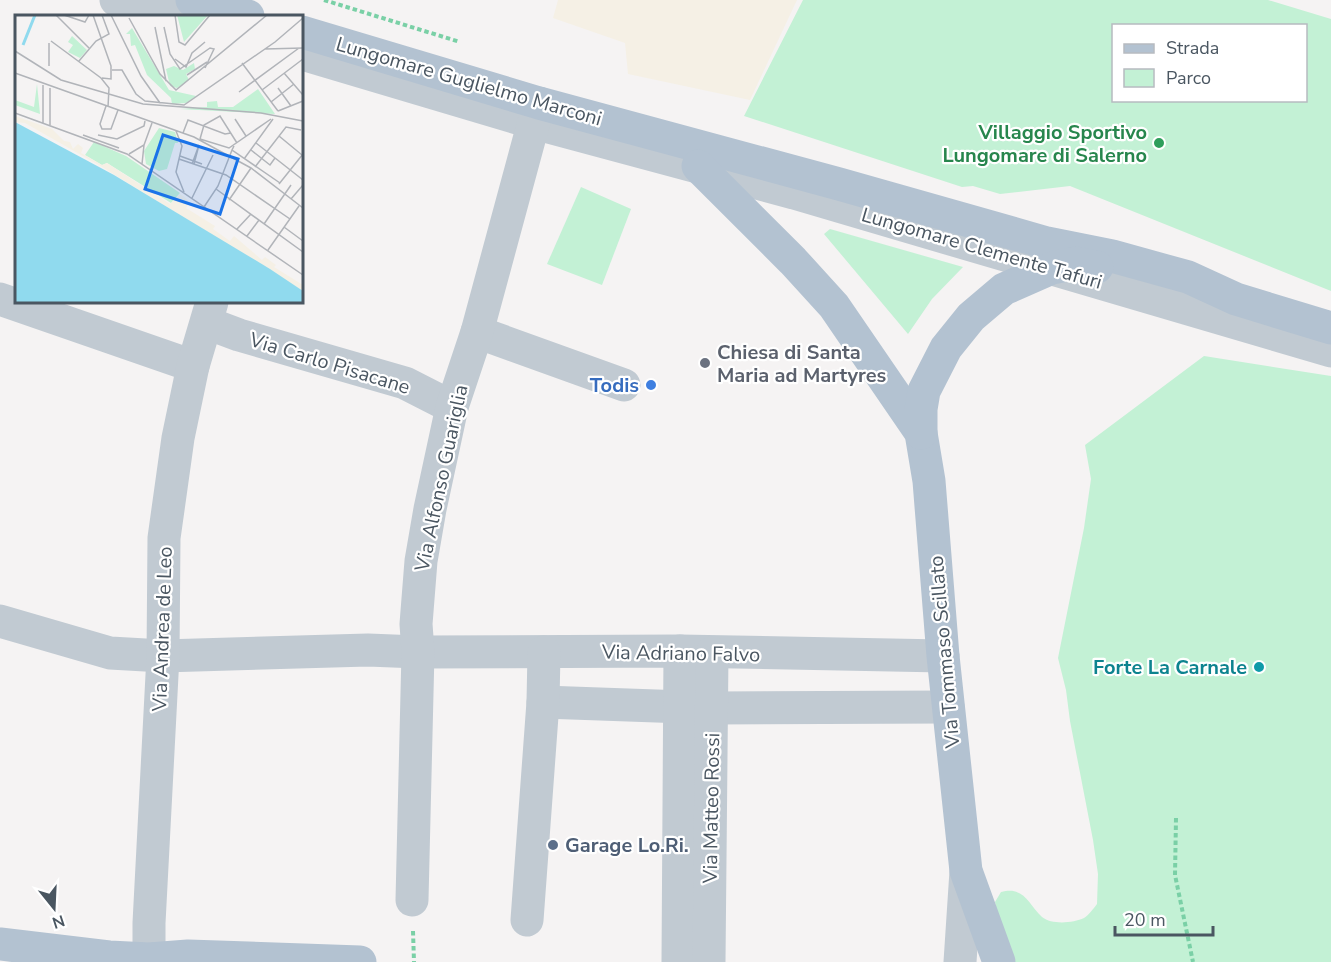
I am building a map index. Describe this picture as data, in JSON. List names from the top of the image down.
{
  "streets": {
    "main road": ["Lungomare Guglielmo Marconi", "Lungomare Clemente Tafuri", "Via Tommaso Scillato"],
    "street": [
      "Via Carlo Pisacane",
      "Via Alfonso Guariglia",
      "Via Andrea de Leo",
      "Via Adriano Falvo",
      "Via Matteo Rossi"
    ]
  },
  "crossings": [
    ["Lungomare Guglielmo Marconi", "Lungomare Clemente Tafuri"],
    ["Lungomare Guglielmo Marconi", "Via Alfonso Guariglia"],
    ["Lungomare Clemente Tafuri", "Via Tommaso Scillato"],
    ["Via Carlo Pisacane", "Via Alfonso Guariglia"],
    ["Via Carlo Pisacane", "Via Andrea de Leo"],
    ["Via Alfonso Guariglia", "Via Adriano Falvo"],
    ["Via Andrea de Leo", "Via Adriano Falvo"],
    ["Via Tommaso Scillato", "Via Adriano Falvo"],
    ["Via Adriano Falvo", "Via Matteo Rossi"]
  ],
  "places": [
    "Villaggio Sportivo Lungomare di Salerno",
    "Chiesa di Santa Maria ad Martyres",
    "Todis",
    "Forte La Carnale",
    "Garage Lo.Ri."
  ],
  "legend": ["Strada", "Parco"],
  "scale_bar": "20 m",
  "north": "bottom"
}
